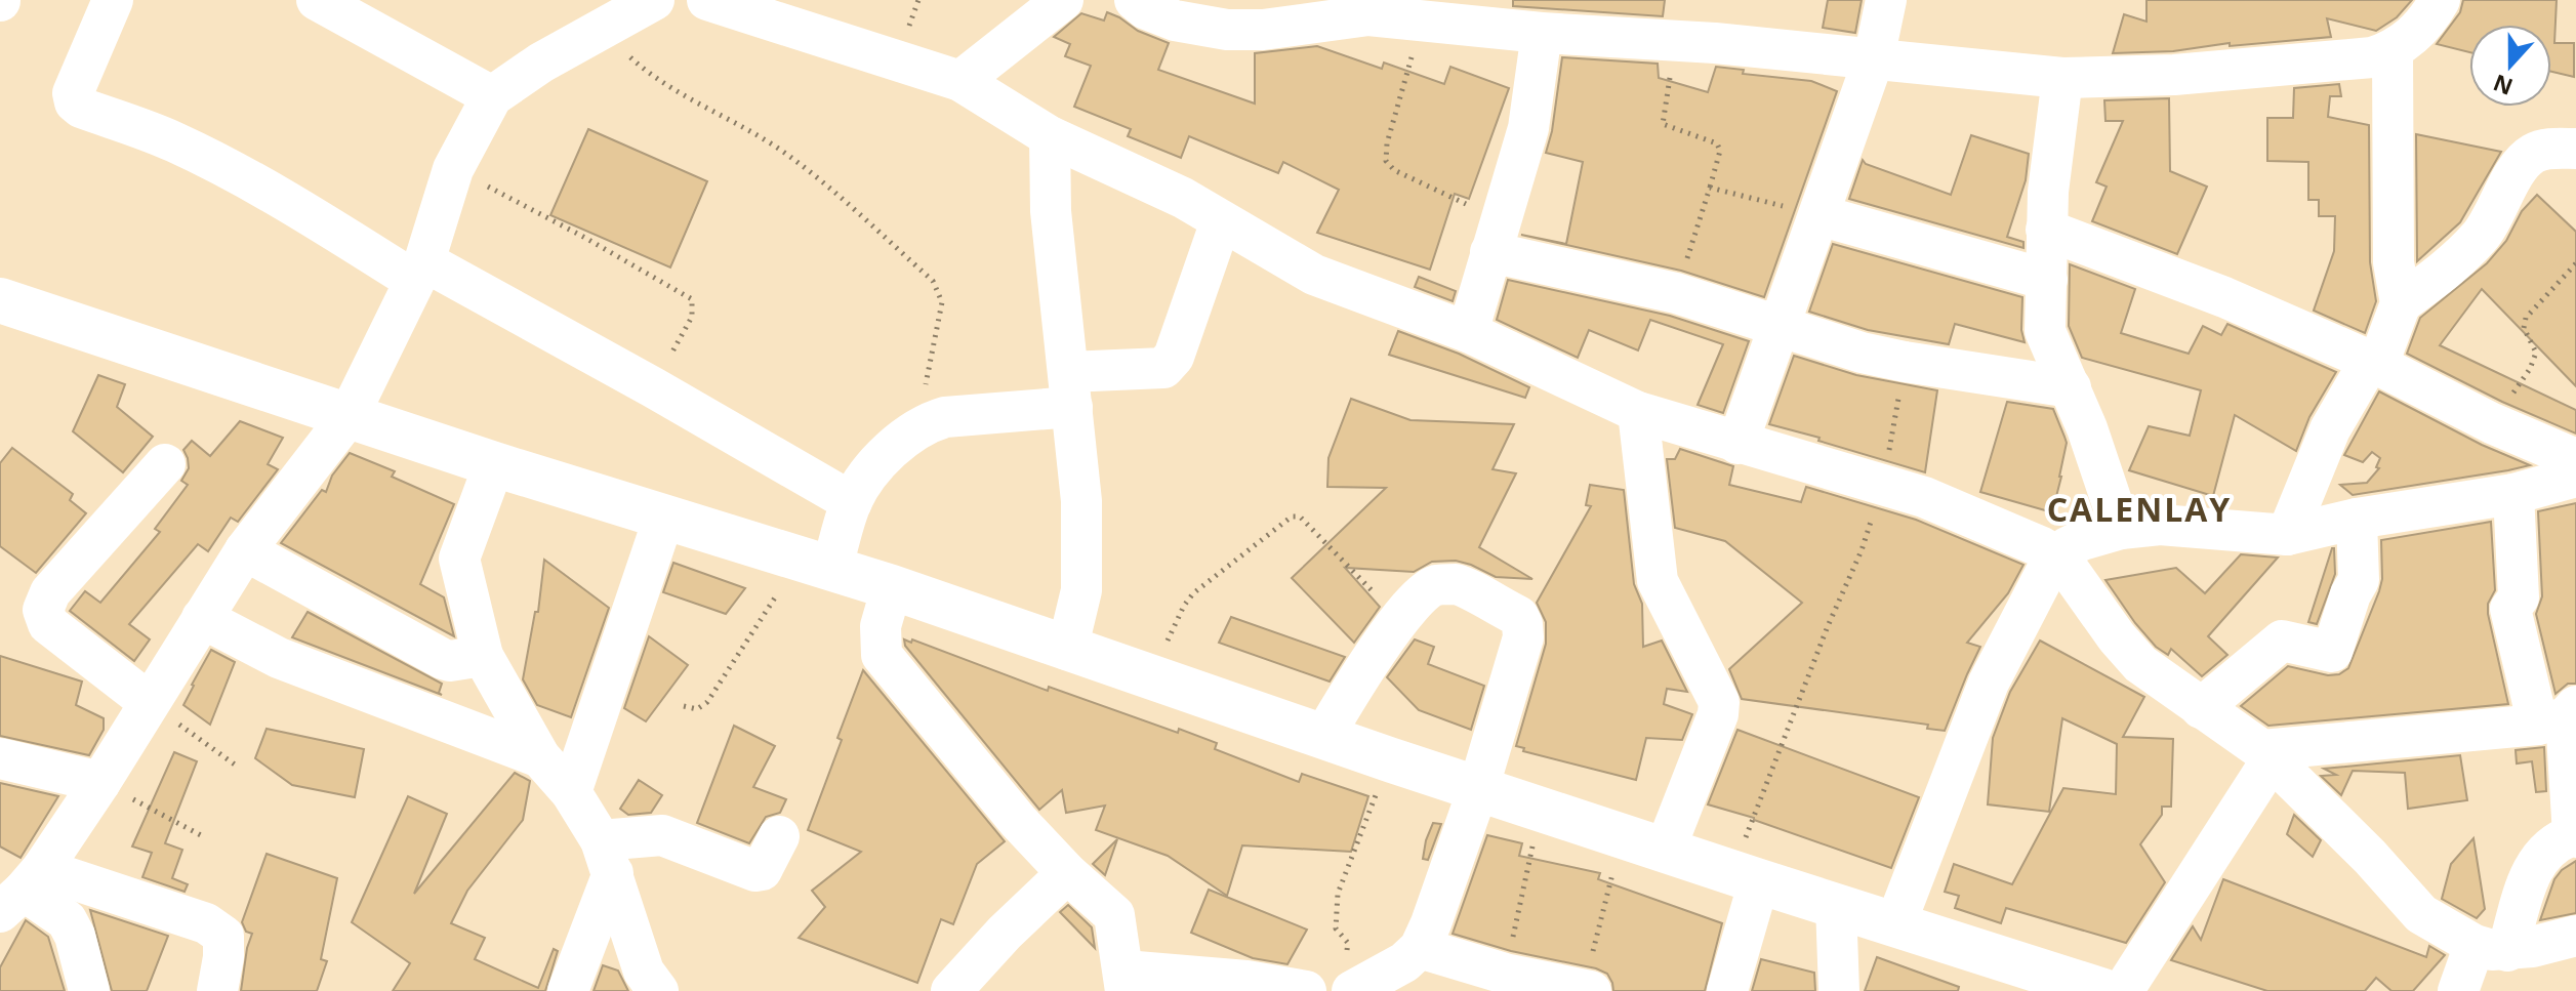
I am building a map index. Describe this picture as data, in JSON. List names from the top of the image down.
{
  "districts": ["CALENLAY"],
  "north": "bottom"
}
